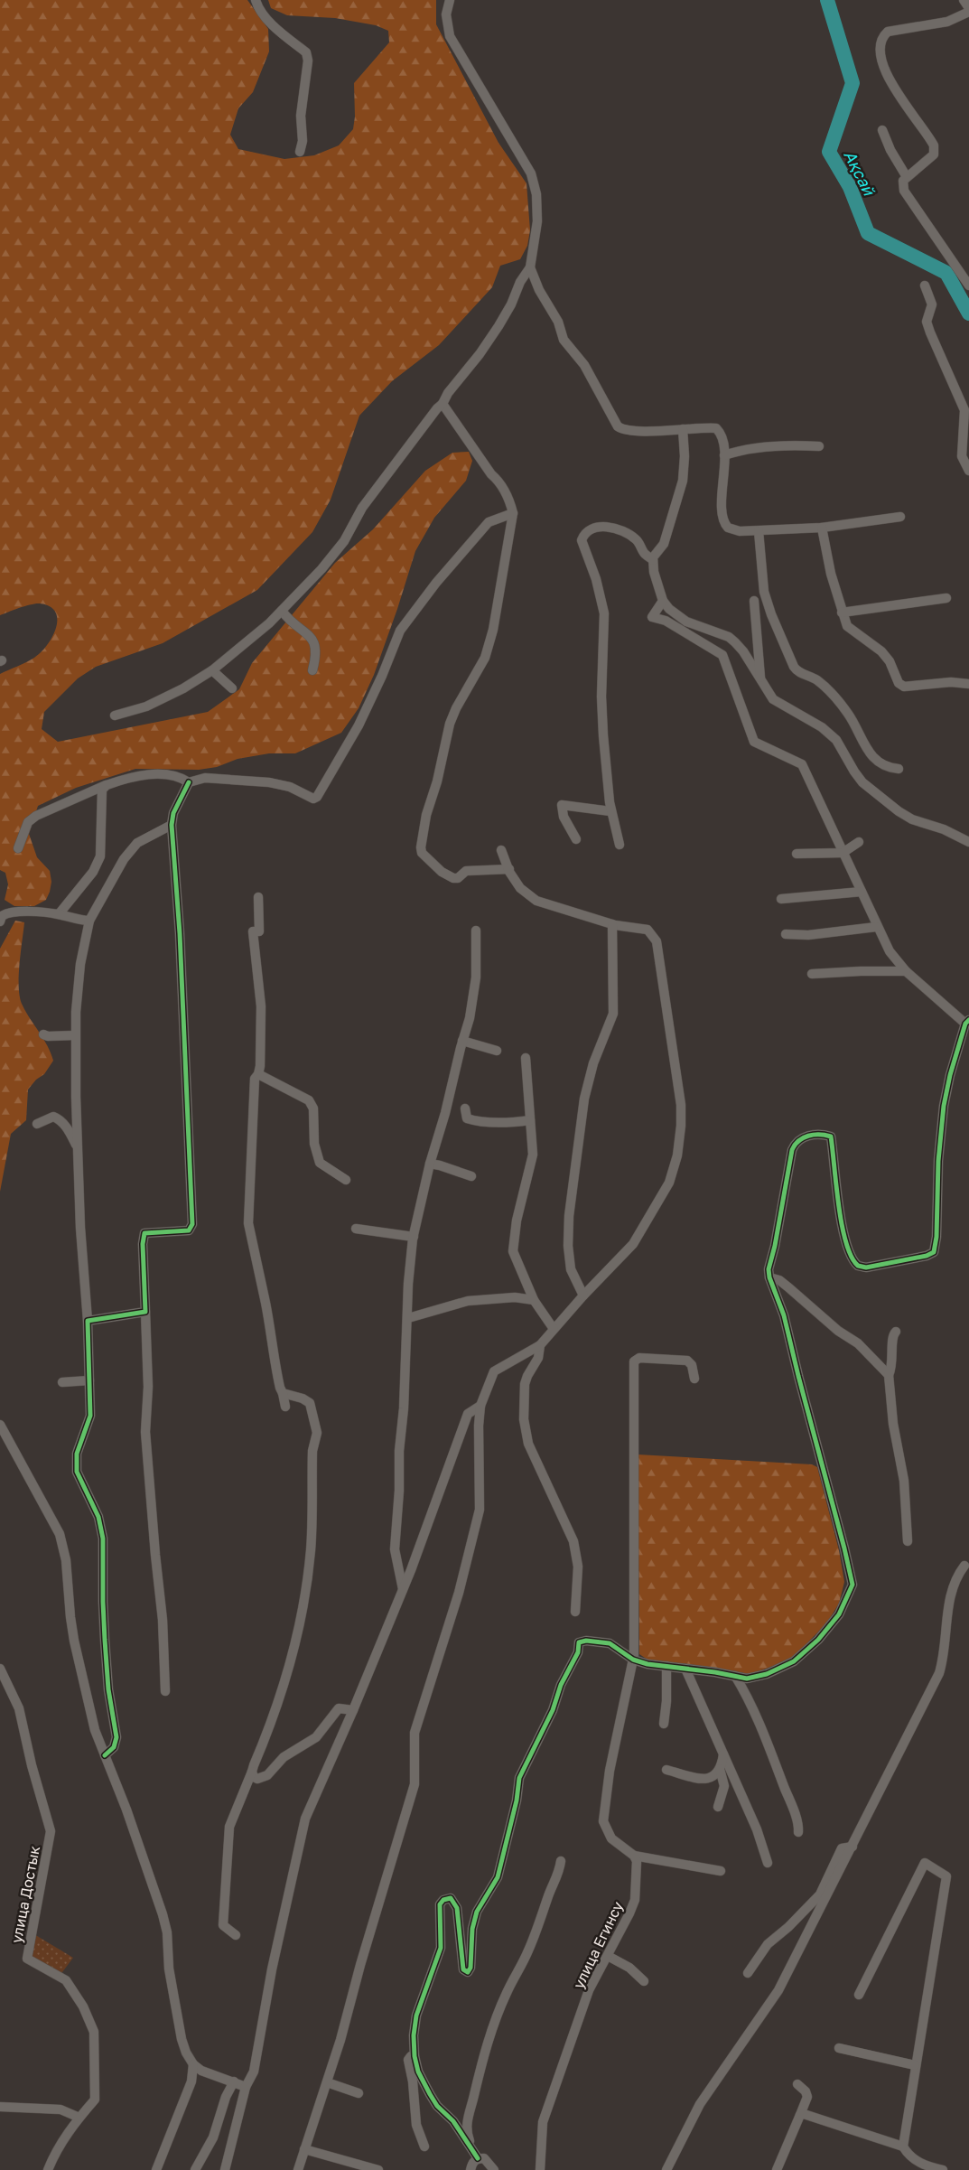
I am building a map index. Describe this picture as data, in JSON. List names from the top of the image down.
{
  "streets": {
    "street": ["улица Достык", "улица Егинсу"]
  },
  "water": ["Ақсай"]
}
